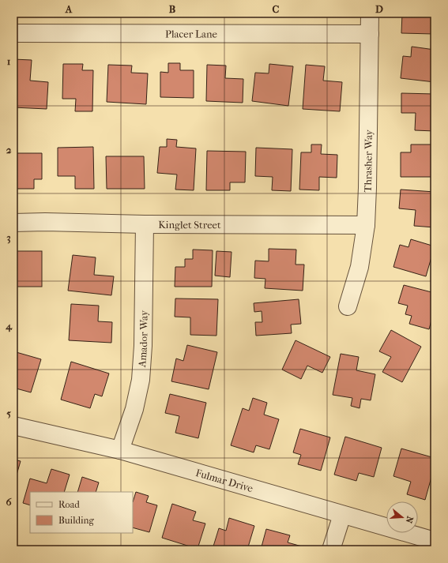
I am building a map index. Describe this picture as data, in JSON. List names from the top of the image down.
{
  "streets": {
    "street": [
      "Placer Lane",
      "Thrasher Way",
      "Kinglet Street",
      "Amador Way",
      "Fulmar Drive"
    ]
  },
  "crossings": [
    ["Placer Lane", "Thrasher Way"],
    ["Thrasher Way", "Kinglet Street"],
    ["Kinglet Street", "Amador Way"],
    ["Amador Way", "Fulmar Drive"]
  ],
  "legend": ["Road", "Building"],
  "north": "right",
  "grid": {
    "columns": [
      "A",
      "B",
      "C",
      "D"
    ],
    "rows": [
      "1",
      "2",
      "3",
      "4",
      "5",
      "6"
    ]
  }
}
